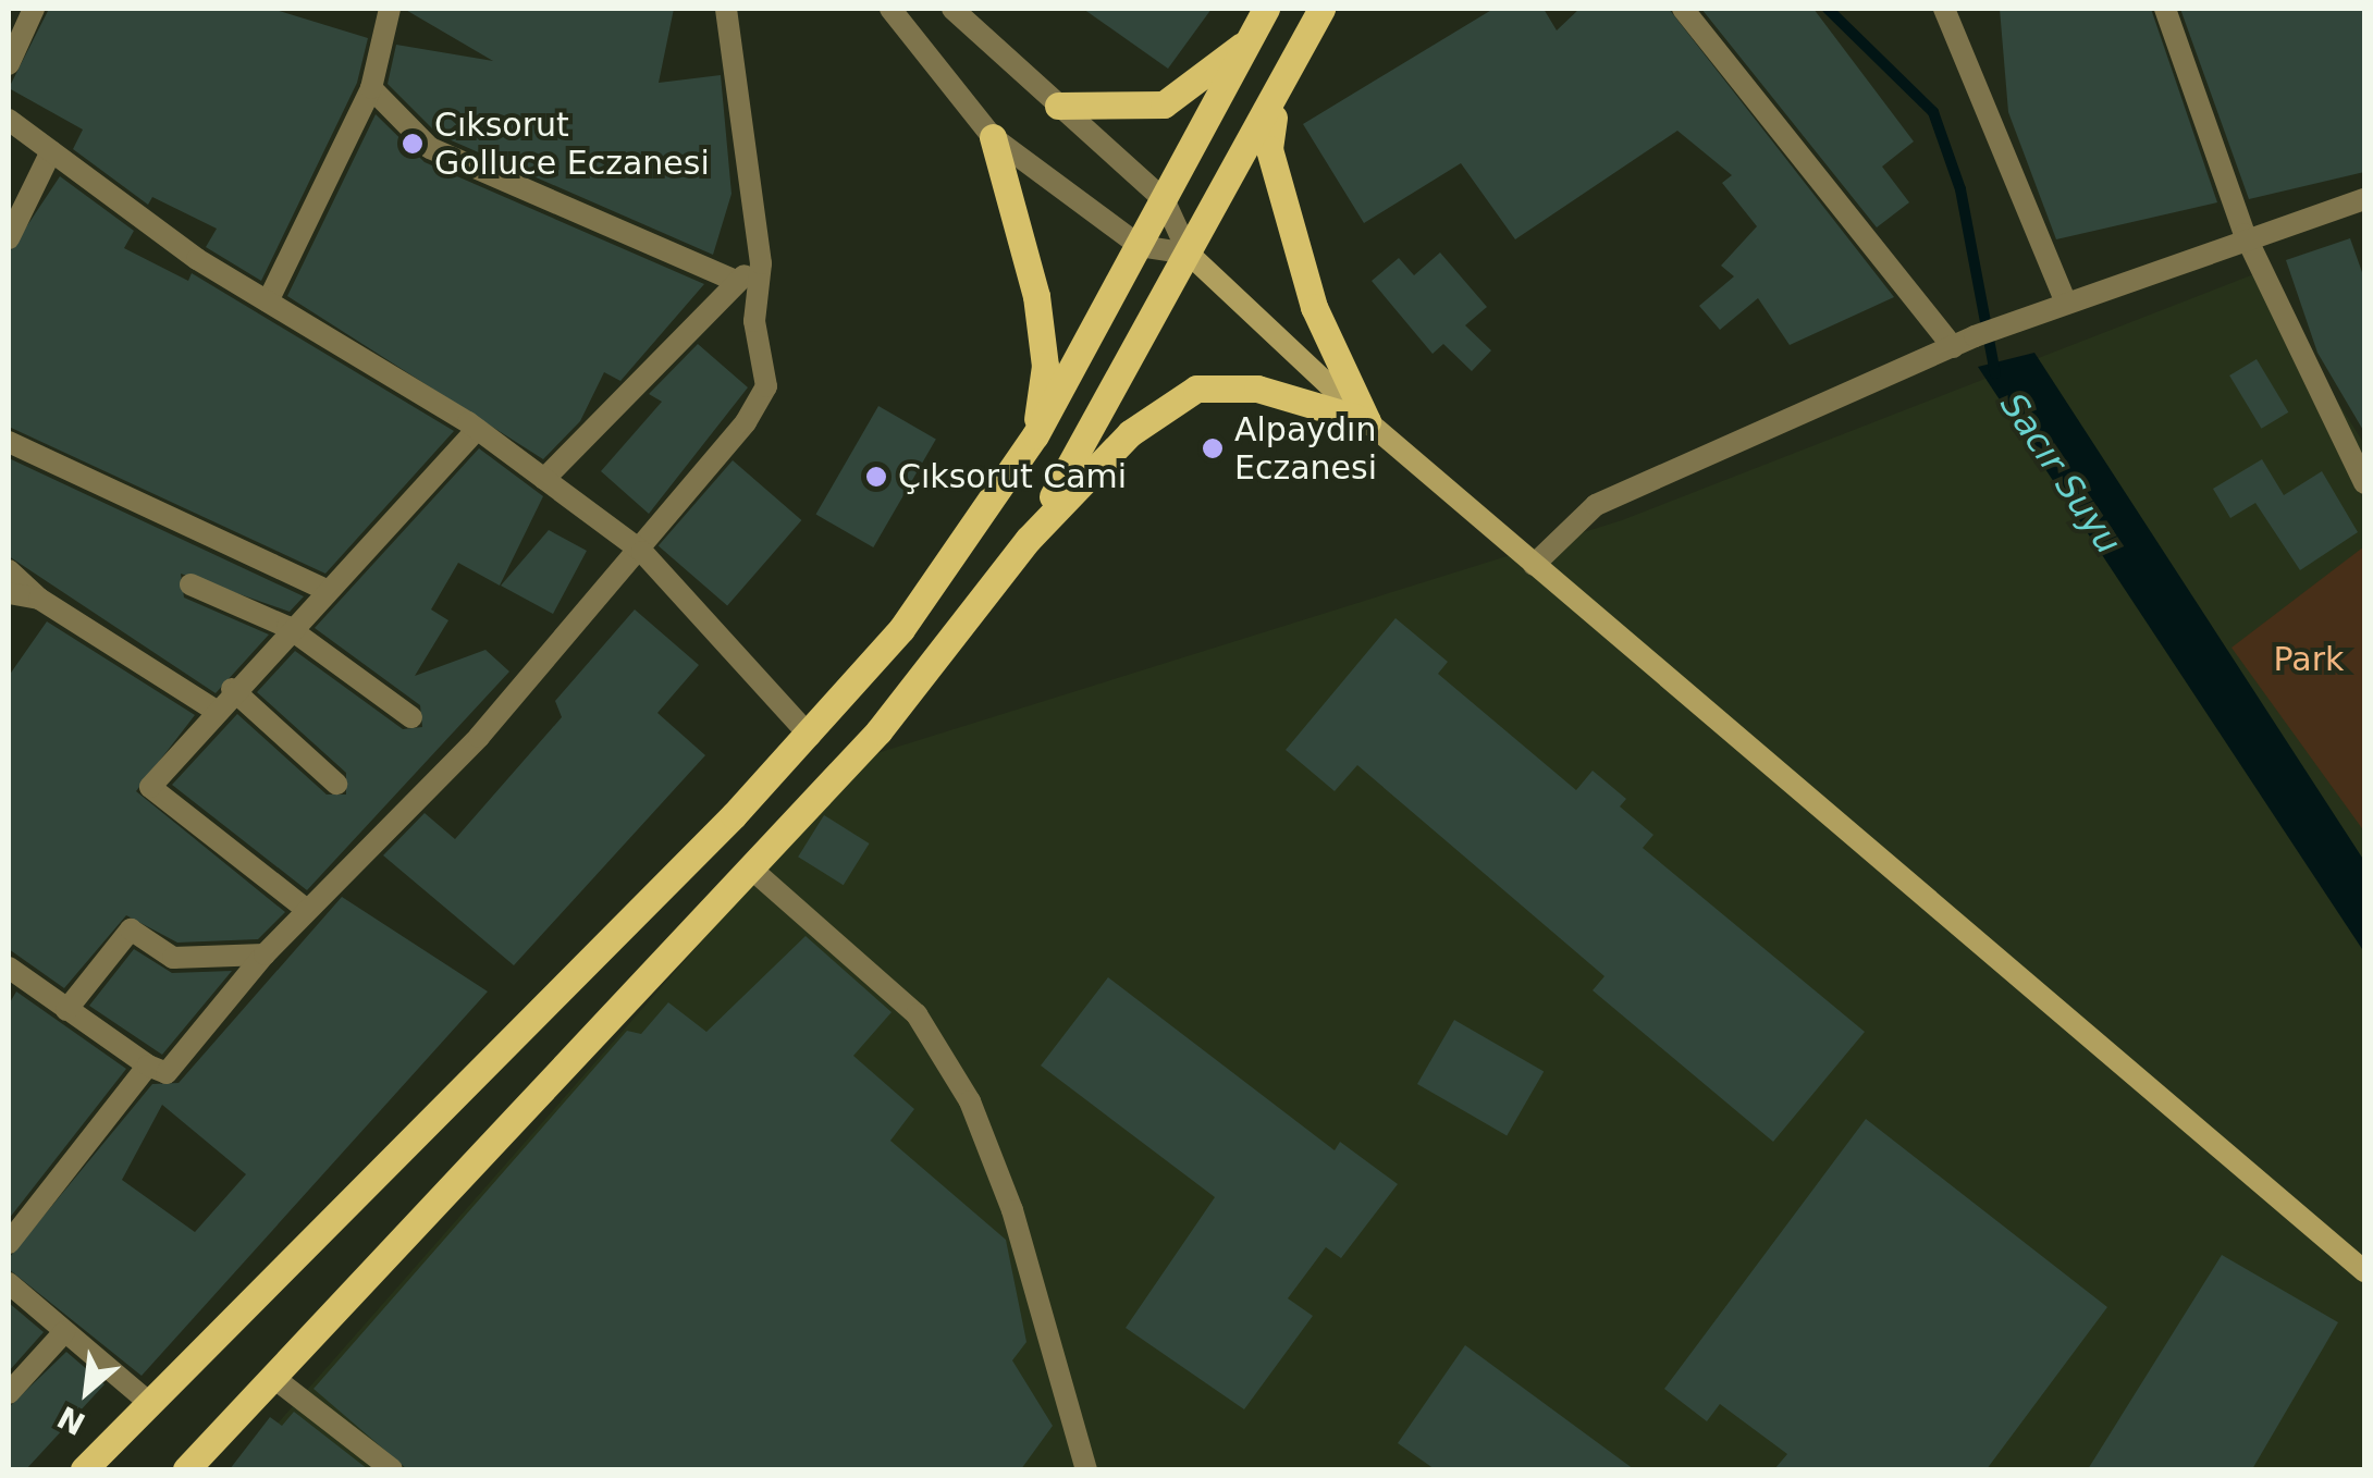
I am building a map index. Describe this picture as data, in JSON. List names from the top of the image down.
{
  "water": ["Sacır Suyu"],
  "parks": ["Park"],
  "places": ["Cıksorut Golluce Eczanesi", "Alpaydın Eczanesi", "Çıksorut Cami"],
  "north": "bottom left"
}
